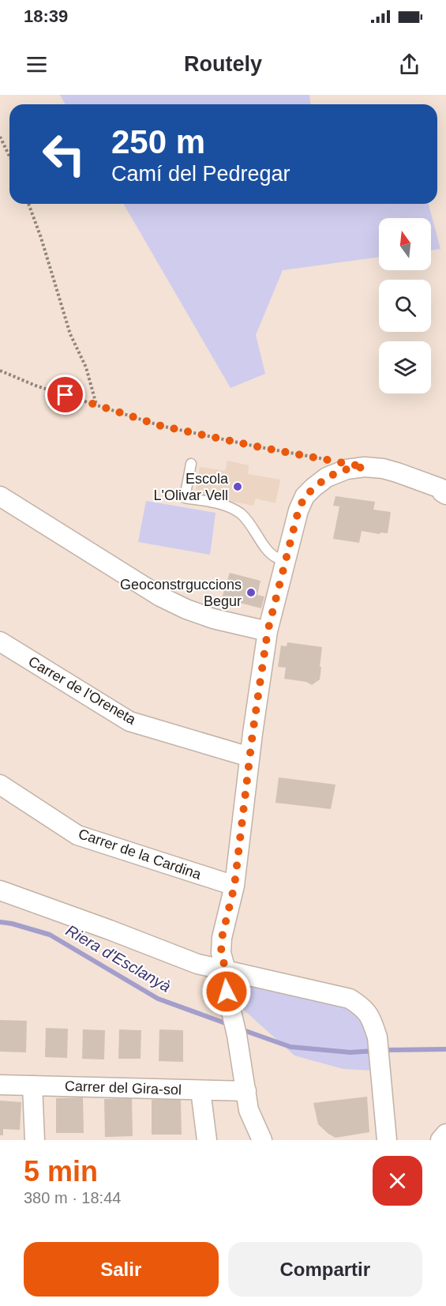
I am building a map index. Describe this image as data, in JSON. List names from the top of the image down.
{
  "streets": {
    "street": ["Carrer de l'Oreneta", "Carrer de la Cardina", "Carrer del Gira-sol"]
  },
  "water": ["Riera d'Esclanyà"],
  "places": ["Escola L'Olivar Vell", "Geoconstrguccions Begur"],
  "north": "top",
  "page": {
    "status": "18:39",
    "header": "Routely",
    "turn": ["250 m", "Camí del Pedregar"],
    "heading": ["5 min", "380 m · 18:44"],
    "buttons": ["Salir", "Compartir"]
  }
}
